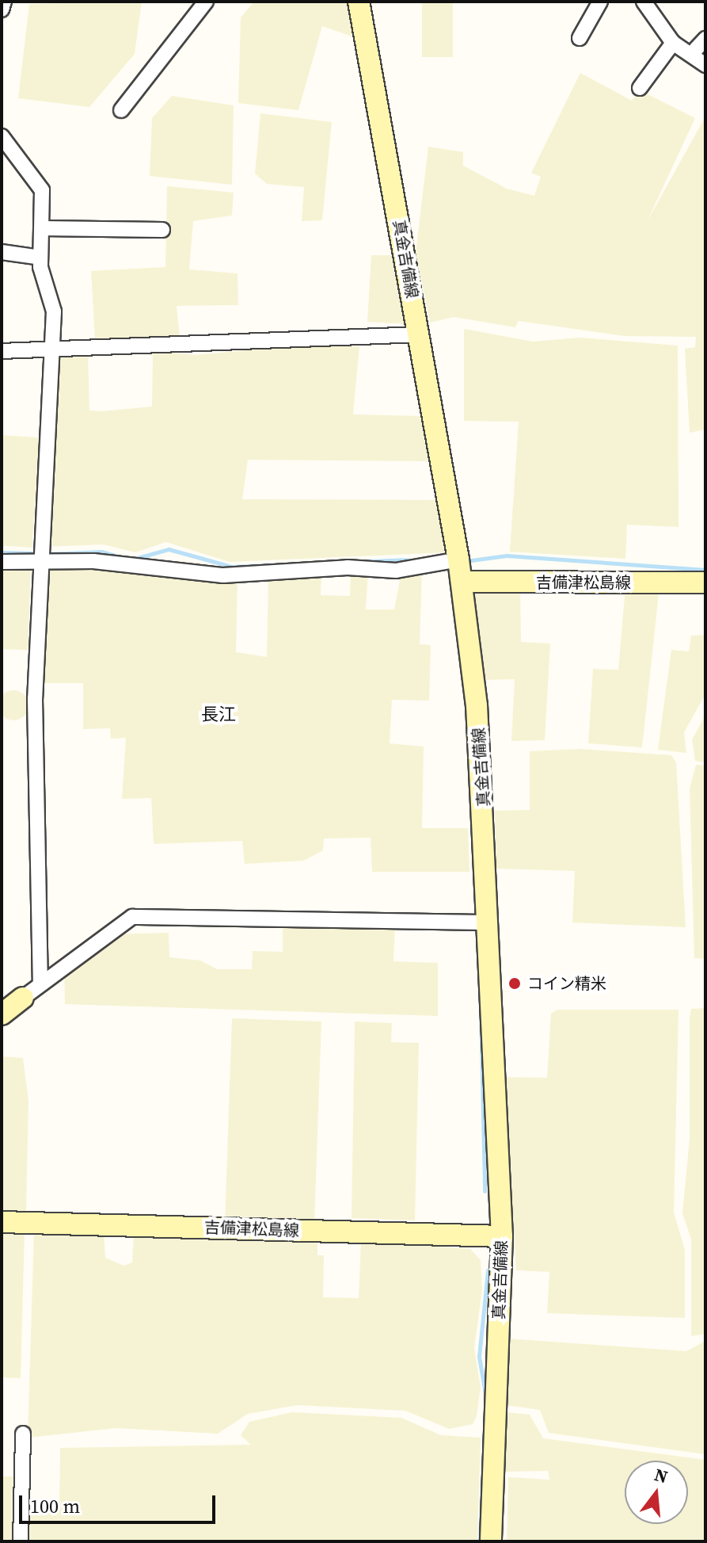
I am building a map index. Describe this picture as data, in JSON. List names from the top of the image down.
{
  "streets": {
    "main road": ["真金吉備線", "吉備津松島線"]
  },
  "crossings": [
    ["真金吉備線", "吉備津松島線"]
  ],
  "districts": ["長江"],
  "places": ["コイン精米"],
  "scale_bar": "100 m",
  "north": "top"
}
